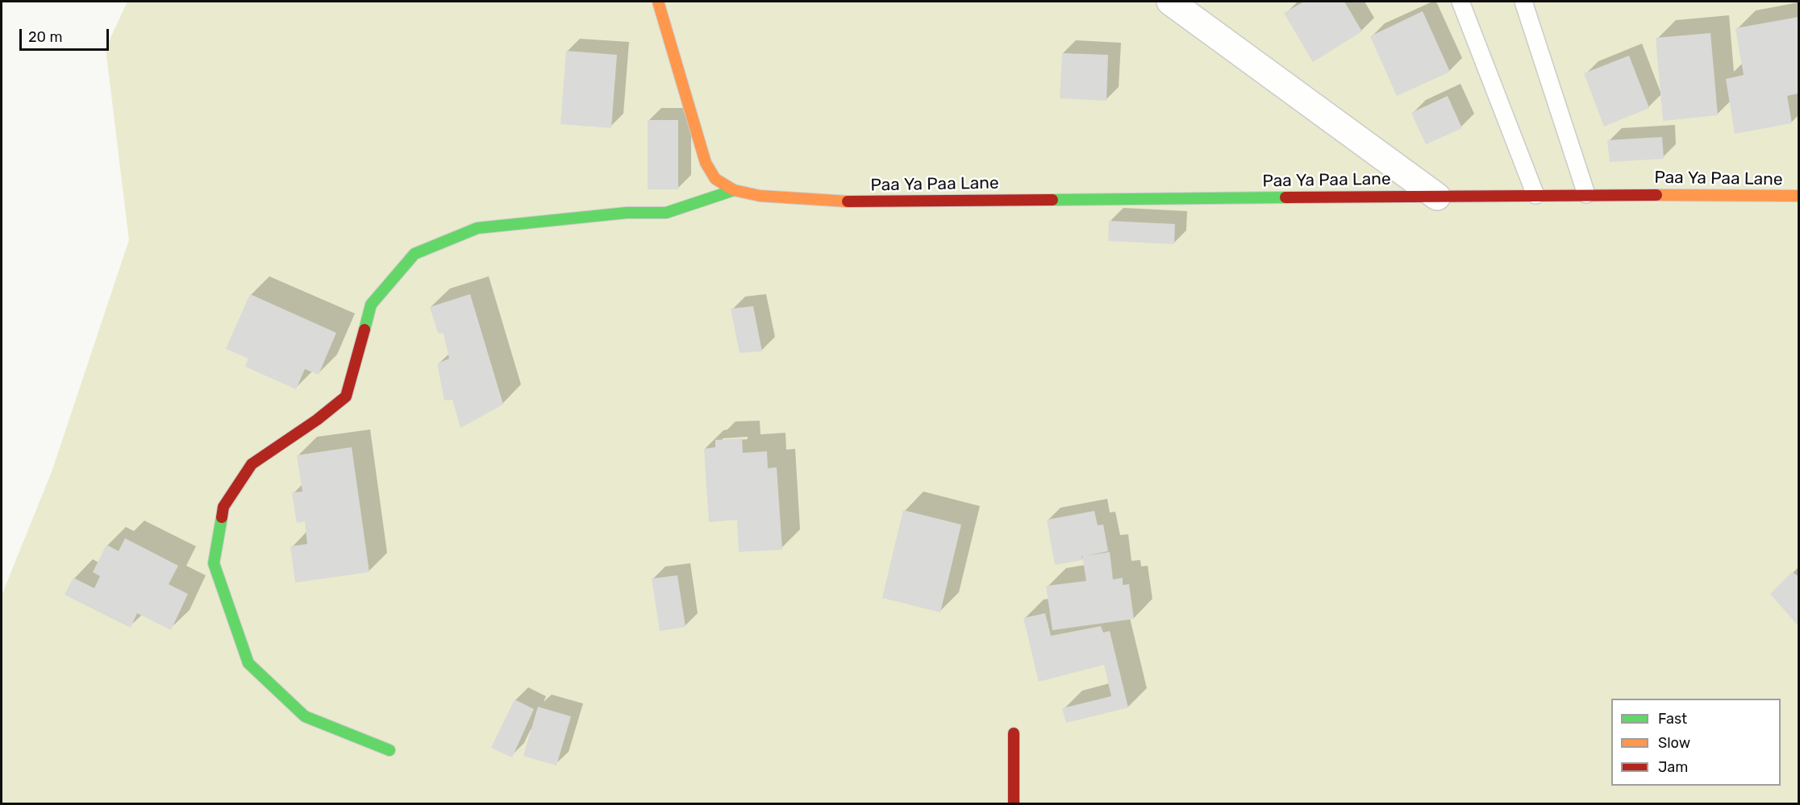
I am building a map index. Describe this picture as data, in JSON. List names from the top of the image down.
{
  "streets": {
    "street": ["Paa Ya Paa Lane"]
  },
  "legend": ["Fast", "Slow", "Jam"],
  "scale_bar": "20 m"
}
